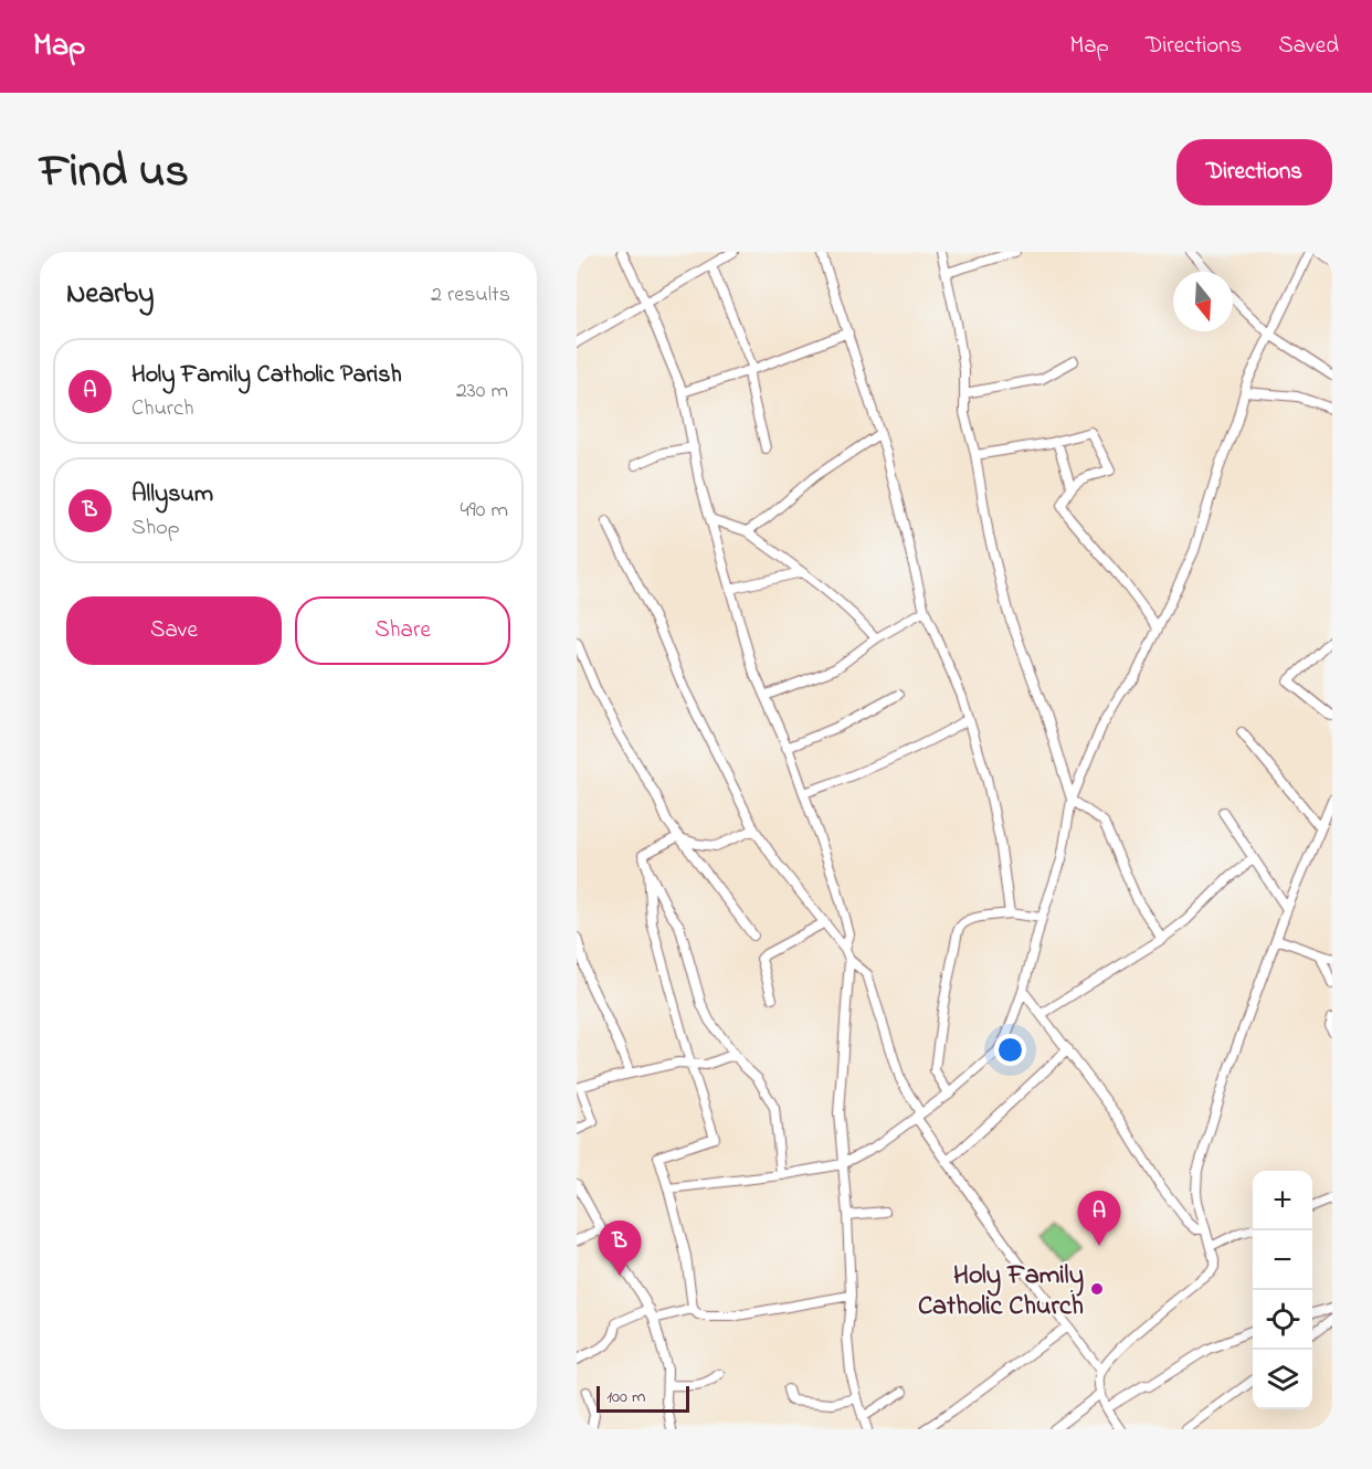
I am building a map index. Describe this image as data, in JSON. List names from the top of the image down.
{
  "places": ["Holy Family Catholic Church"],
  "scale_bar": "100 m",
  "north": "bottom",
  "page": {
    "header": "Map",
    "nav": ["Map", "Directions", "Saved"],
    "title": "Find us",
    "buttons": [
      "Directions",
      ["Save", "Share"]
    ],
    "heading": ["Nearby", "2 results"],
    "list": [
      {
        "mark": "A",
        "name": "Holy Family Catholic Parish",
        "note": "Church",
        "value": "230 m"
      },
      {
        "mark": "B",
        "name": "Allysum",
        "note": "Shop",
        "value": "490 m"
      }
    ],
    "map_buttons": ["+", "−"],
    "pins": ["A", "B"],
    "scale": "100 m"
  }
}
